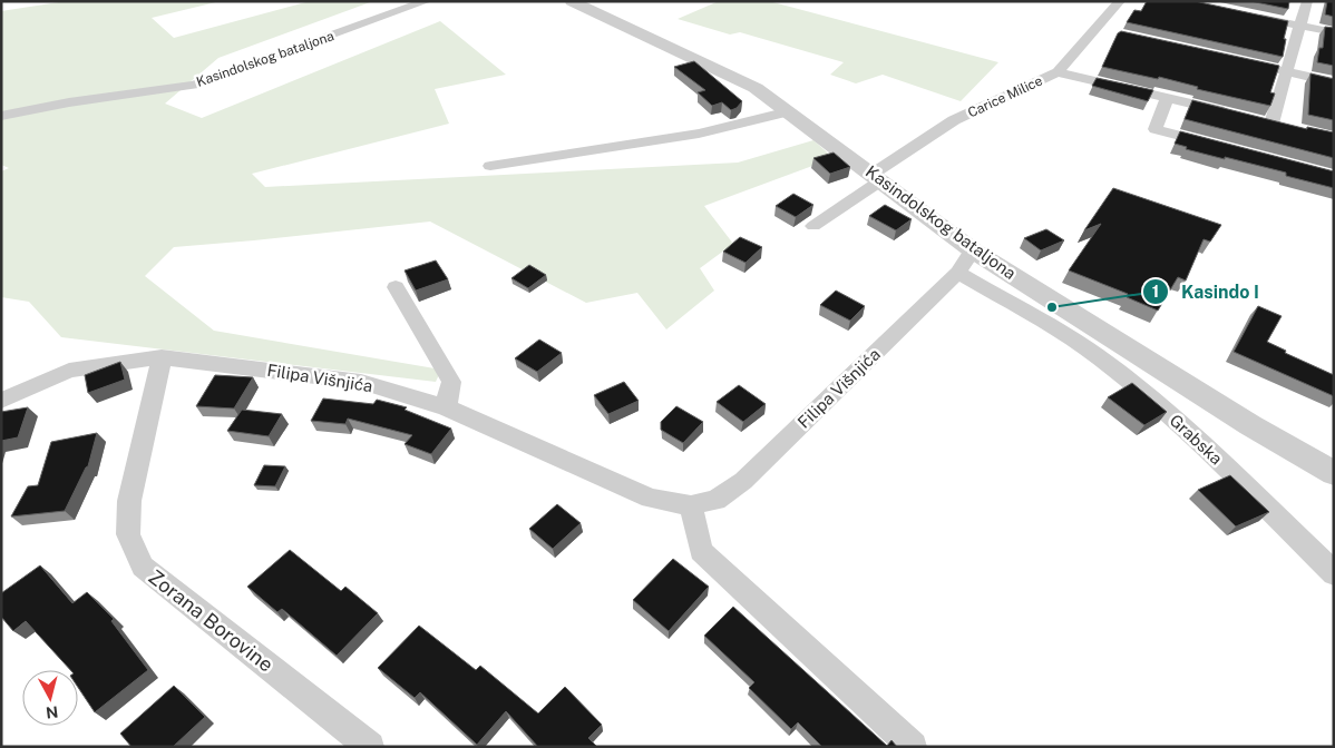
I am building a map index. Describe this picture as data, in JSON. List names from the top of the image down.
{
  "streets": {
    "street": [
      "Kasindolskog bataljona",
      "Carice Milice",
      "Filipa Višnjića",
      "Grabska",
      "Zorana Borovine"
    ]
  },
  "crossings": [
    ["Kasindolskog bataljona", "Carice Milice"],
    ["Kasindolskog bataljona", "Filipa Višnjića"],
    ["Filipa Višnjića", "Grabska"],
    ["Filipa Višnjića", "Zorana Borovine"]
  ],
  "places": ["Kasindo I"],
  "north": "bottom"
}
